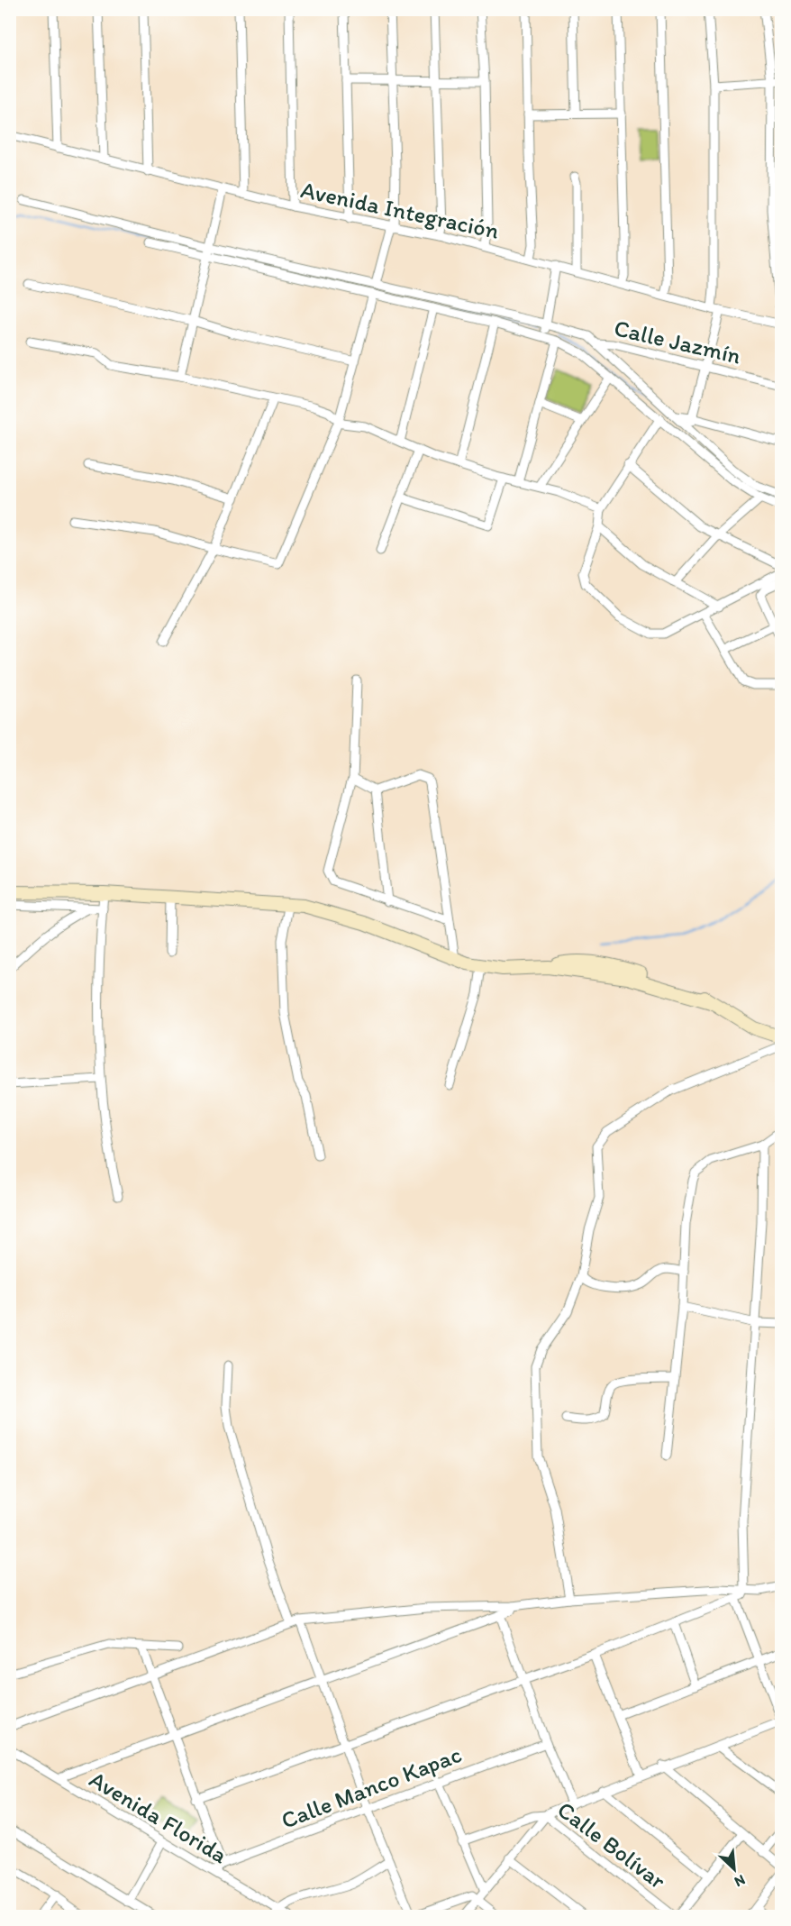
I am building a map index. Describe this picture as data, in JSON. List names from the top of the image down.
{
  "streets": {
    "street": [
      "Avenida Integración",
      "Calle Jazmín",
      "Calle Manco Kapac",
      "Avenida Florida",
      "Calle Bolívar"
    ]
  },
  "north": "bottom right"
}
